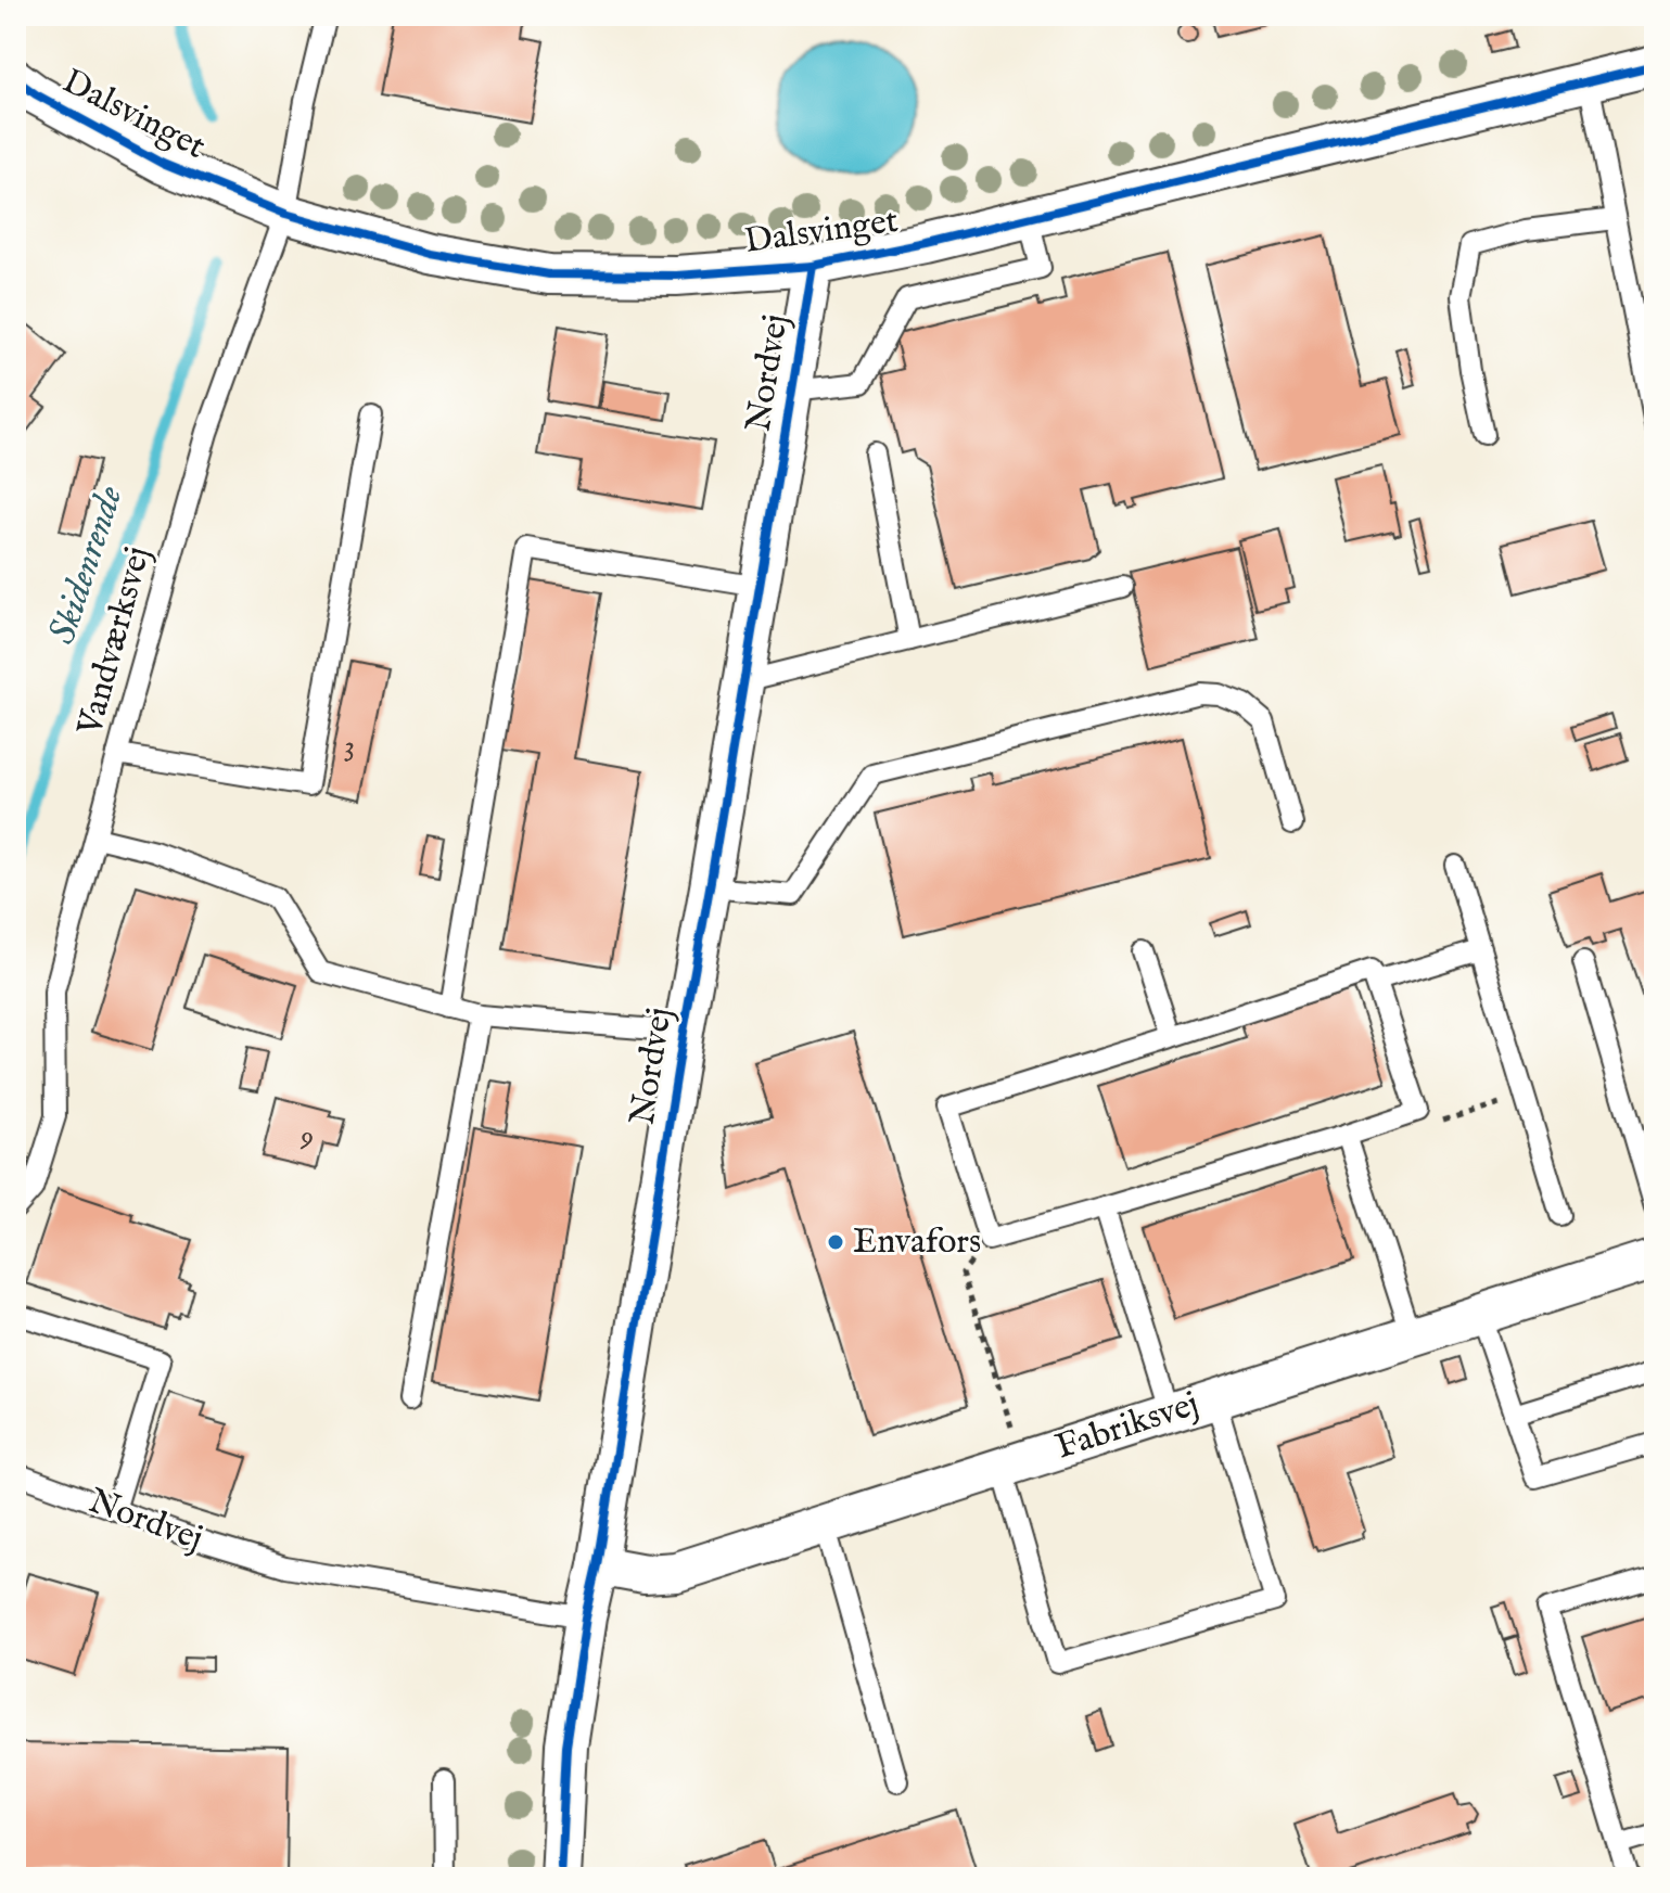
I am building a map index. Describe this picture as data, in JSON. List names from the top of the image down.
{
  "streets": {
    "street": ["Dalsvinget", "Nordvej", "Fabriksvej"],
    "lane": ["Vandværksvej"]
  },
  "crossings": [
    ["Dalsvinget", "Nordvej"],
    ["Dalsvinget", "Vandværksvej"],
    ["Nordvej", "Fabriksvej"]
  ],
  "water": ["Skidenrende"],
  "places": ["Envafors"],
  "house_numbers": ["3", "9"]
}
